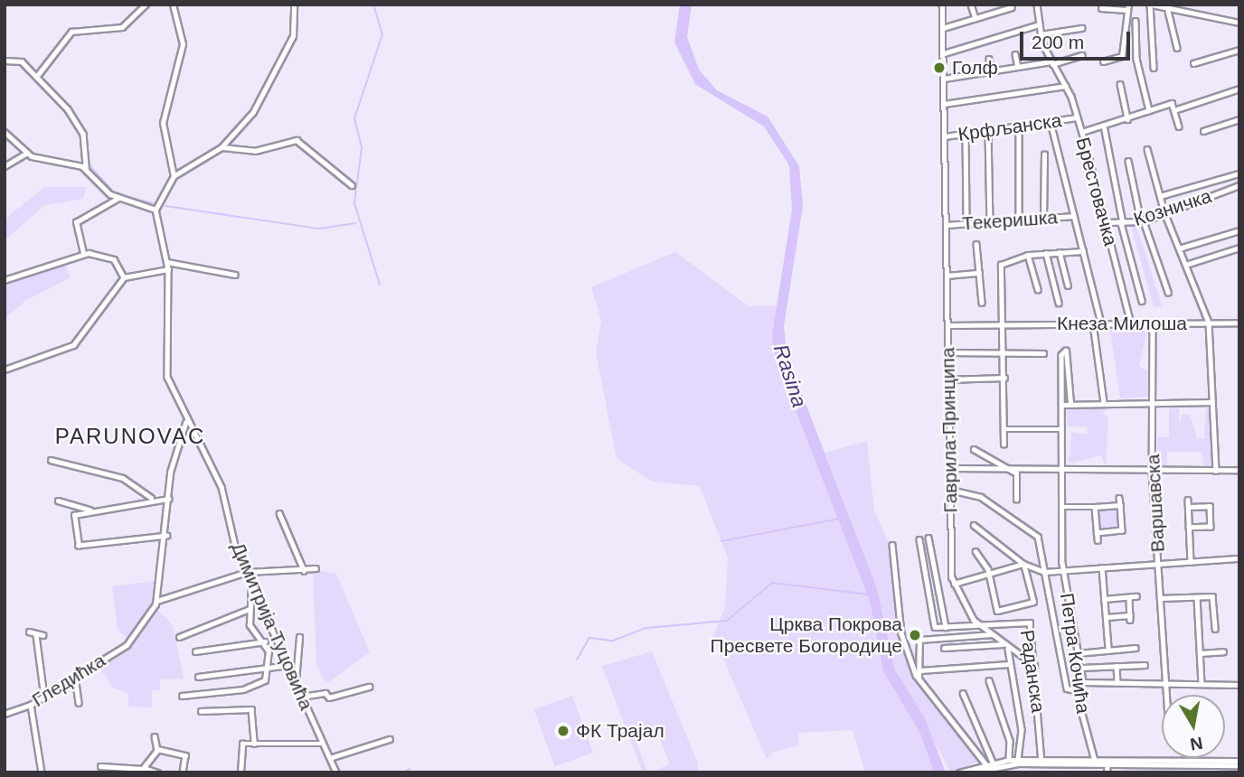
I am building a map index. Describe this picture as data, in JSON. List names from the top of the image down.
{
  "streets": {
    "street": [
      "Крфљанска",
      "Брестовачка",
      "Козничка",
      "Текеришка",
      "Кнеза Милоша",
      "Гаврила Принципа",
      "Варшавска",
      "Димитрија Туцовића",
      "Петра Кочића",
      "Раданска",
      "Гледићка"
    ]
  },
  "crossings": [
    ["Крфљанска", "Брестовачка"],
    ["Крфљанска", "Гаврила Принципа"],
    ["Брестовачка", "Козничка"],
    ["Брестовачка", "Кнеза Милоша"],
    ["Текеришка", "Гаврила Принципа"],
    ["Кнеза Милоша", "Гаврила Принципа"],
    ["Кнеза Милоша", "Варшавска"],
    ["Гаврила Принципа", "Раданска"]
  ],
  "districts": ["PARUNOVAC"],
  "water": ["Rasina"],
  "places": ["Голф", "Црква Покрова Пресвете Богородице", "ФК Трајал"],
  "scale_bar": "200 m",
  "north": "bottom"
}
